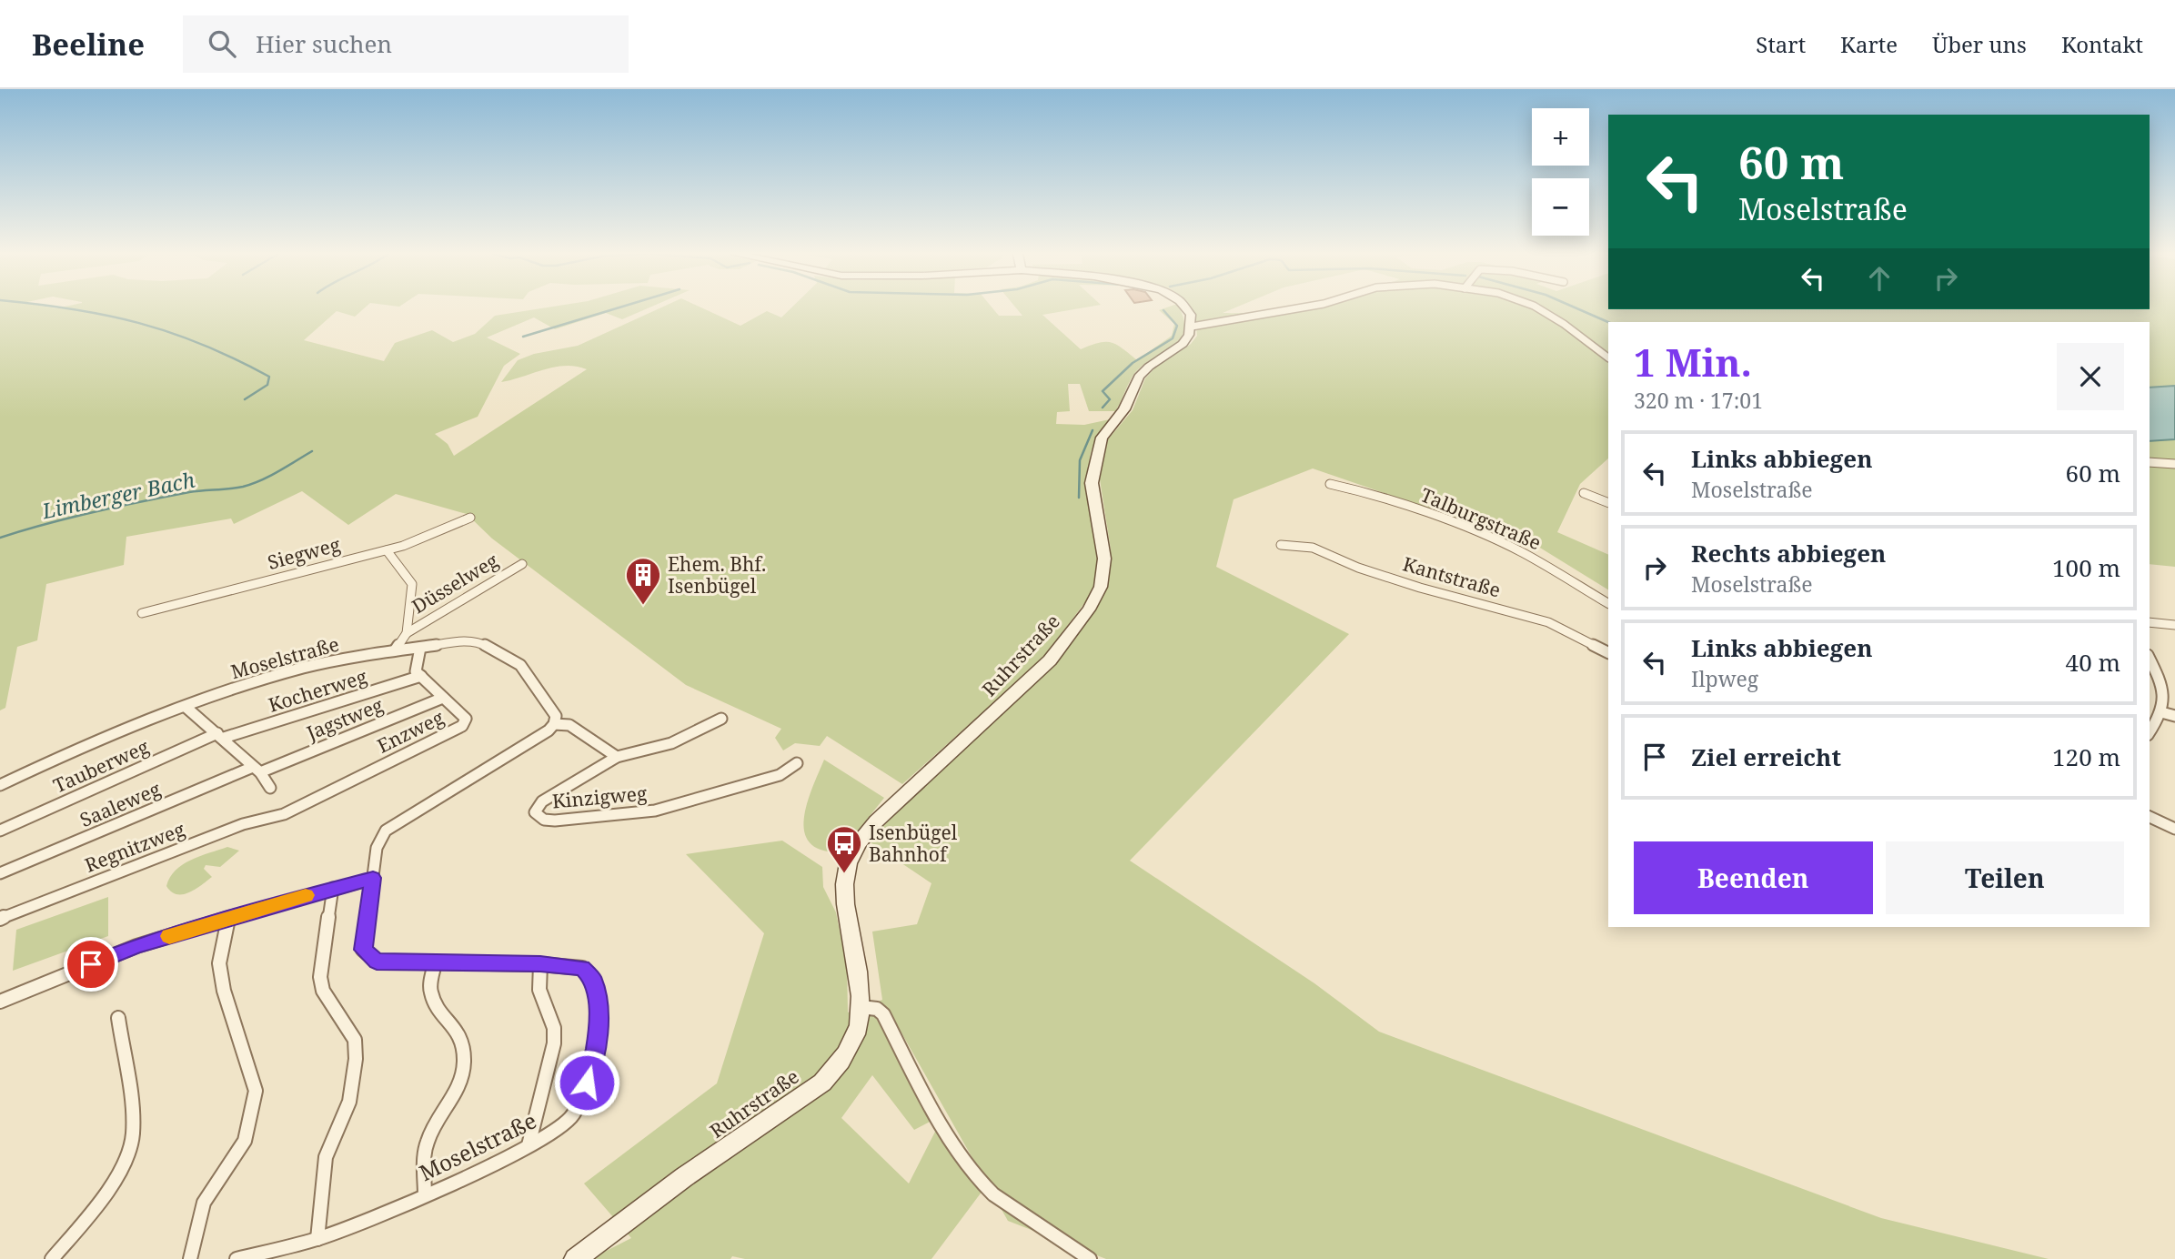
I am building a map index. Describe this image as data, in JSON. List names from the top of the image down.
{
  "streets": {
    "main road": ["Ruhrstraße"],
    "street": [
      "Talburgstraße",
      "Siegweg",
      "Kantstraße",
      "Düsselweg",
      "Moselstraße",
      "Kocherweg",
      "Jagstweg",
      "Enzweg",
      "Tauberweg",
      "Kinzigweg",
      "Saaleweg",
      "Regnitzweg"
    ]
  },
  "crossings": [
    ["Kocherweg", "Enzweg"],
    ["Kocherweg", "Tauberweg"],
    ["Jagstweg", "Enzweg"],
    ["Jagstweg", "Saaleweg"],
    ["Enzweg", "Regnitzweg"]
  ],
  "water": ["Limberger Bach"],
  "places": {
    "building": ["Ehem. Bhf. Isenbügel"],
    "bus stop": ["Isenbügel Bahnhof"]
  },
  "page": {
    "header": "Beeline",
    "search": "Hier suchen",
    "nav": [
      "Start",
      "Karte",
      "Über uns",
      "Kontakt"
    ],
    "map_buttons": ["+", "−"],
    "turn": ["60 m", "Moselstraße"],
    "heading": ["1 Min.", "320 m · 17:01"],
    "list": [
      {
        "name": "Links abbiegen",
        "note": "Moselstraße",
        "value": "60 m"
      },
      {
        "name": "Rechts abbiegen",
        "note": "Moselstraße",
        "value": "100 m"
      },
      {
        "name": "Links abbiegen",
        "note": "Ilpweg",
        "value": "40 m"
      },
      {
        "name": "Ziel erreicht",
        "value": "120 m"
      }
    ],
    "buttons": ["Beenden", "Teilen"]
  }
}
